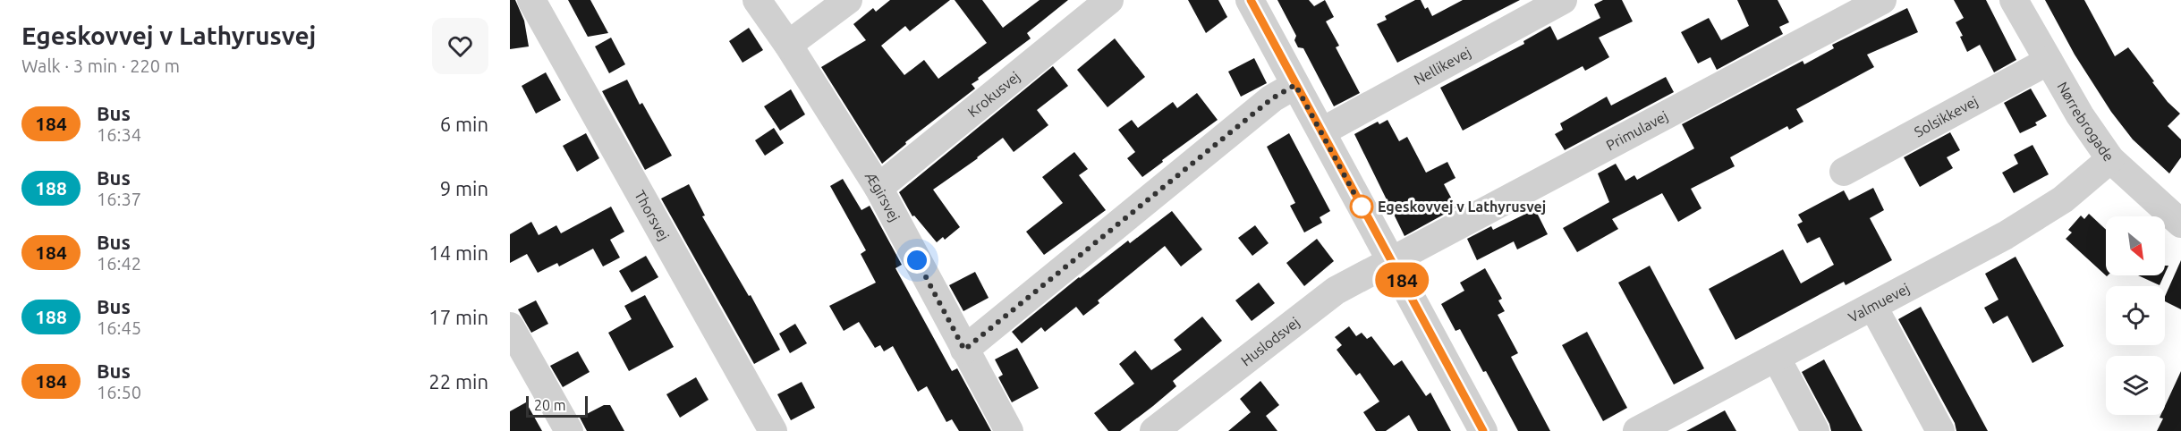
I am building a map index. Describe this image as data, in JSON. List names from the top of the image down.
{
  "streets": {
    "street": [
      "Nellikevej",
      "Krokusvej",
      "Solsikkevej",
      "Nørrebrogade",
      "Primulavej",
      "Ægirsvej",
      "Thorsvej",
      "Valmuevej",
      "Huslodsvej"
    ]
  },
  "crossings": [
    ["Krokusvej", "Ægirsvej"],
    ["Solsikkevej", "Nørrebrogade"],
    ["Nørrebrogade", "Valmuevej"],
    ["Primulavej", "Huslodsvej"]
  ],
  "places": ["Egeskovvej v Lathyrusvej"],
  "lines": ["bus line 184"],
  "scale_bar": "20 m",
  "north": "bottom right",
  "page": {
    "heading": ["Egeskovvej v Lathyrusvej", "Walk · 3 min · 220 m"],
    "on_map": "184",
    "list": [
      {
        "mark": "184",
        "name": "Bus",
        "note": "16:34",
        "value": "6 min"
      },
      {
        "mark": "188",
        "name": "Bus",
        "note": "16:37",
        "value": "9 min"
      },
      {
        "mark": "184",
        "name": "Bus",
        "note": "16:42",
        "value": "14 min"
      },
      {
        "mark": "188",
        "name": "Bus",
        "note": "16:45",
        "value": "17 min"
      },
      {
        "mark": "184",
        "name": "Bus",
        "note": "16:50",
        "value": "22 min"
      }
    ],
    "scale": "20 m"
  }
}
